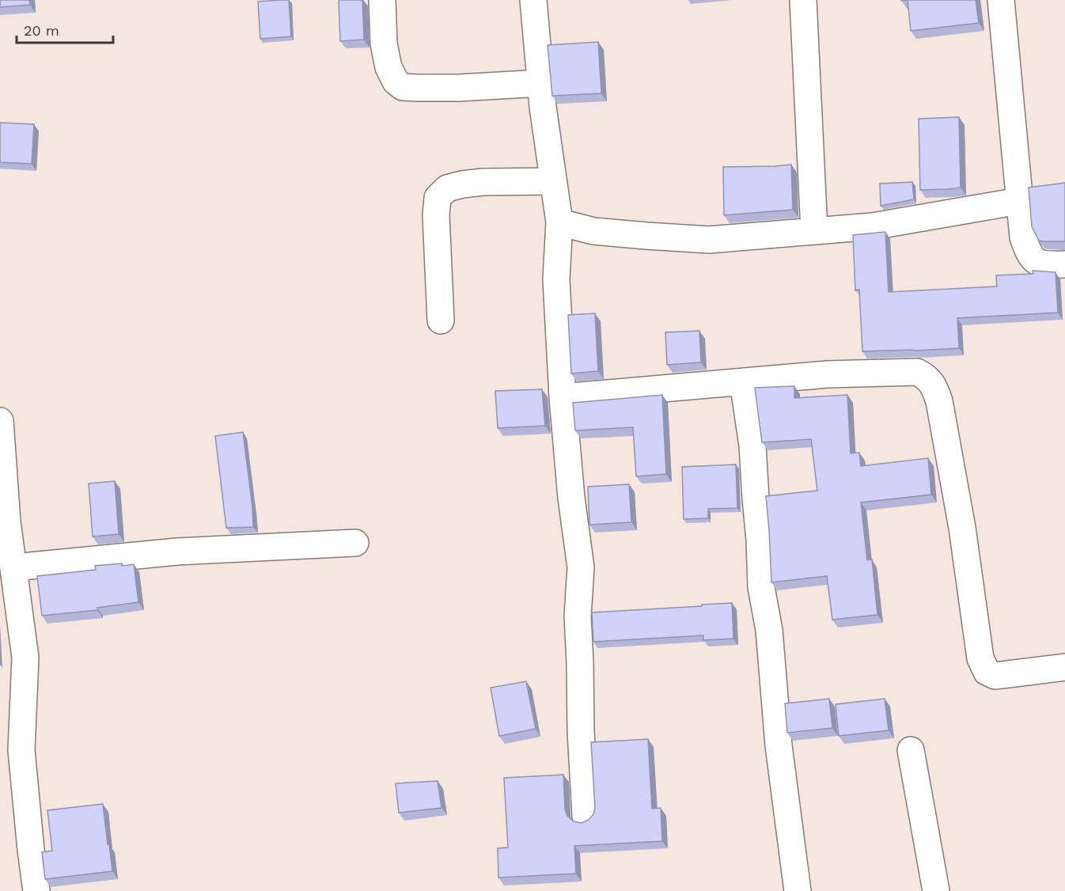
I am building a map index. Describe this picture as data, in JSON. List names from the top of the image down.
{
  "scale_bar": "20 m"
}
